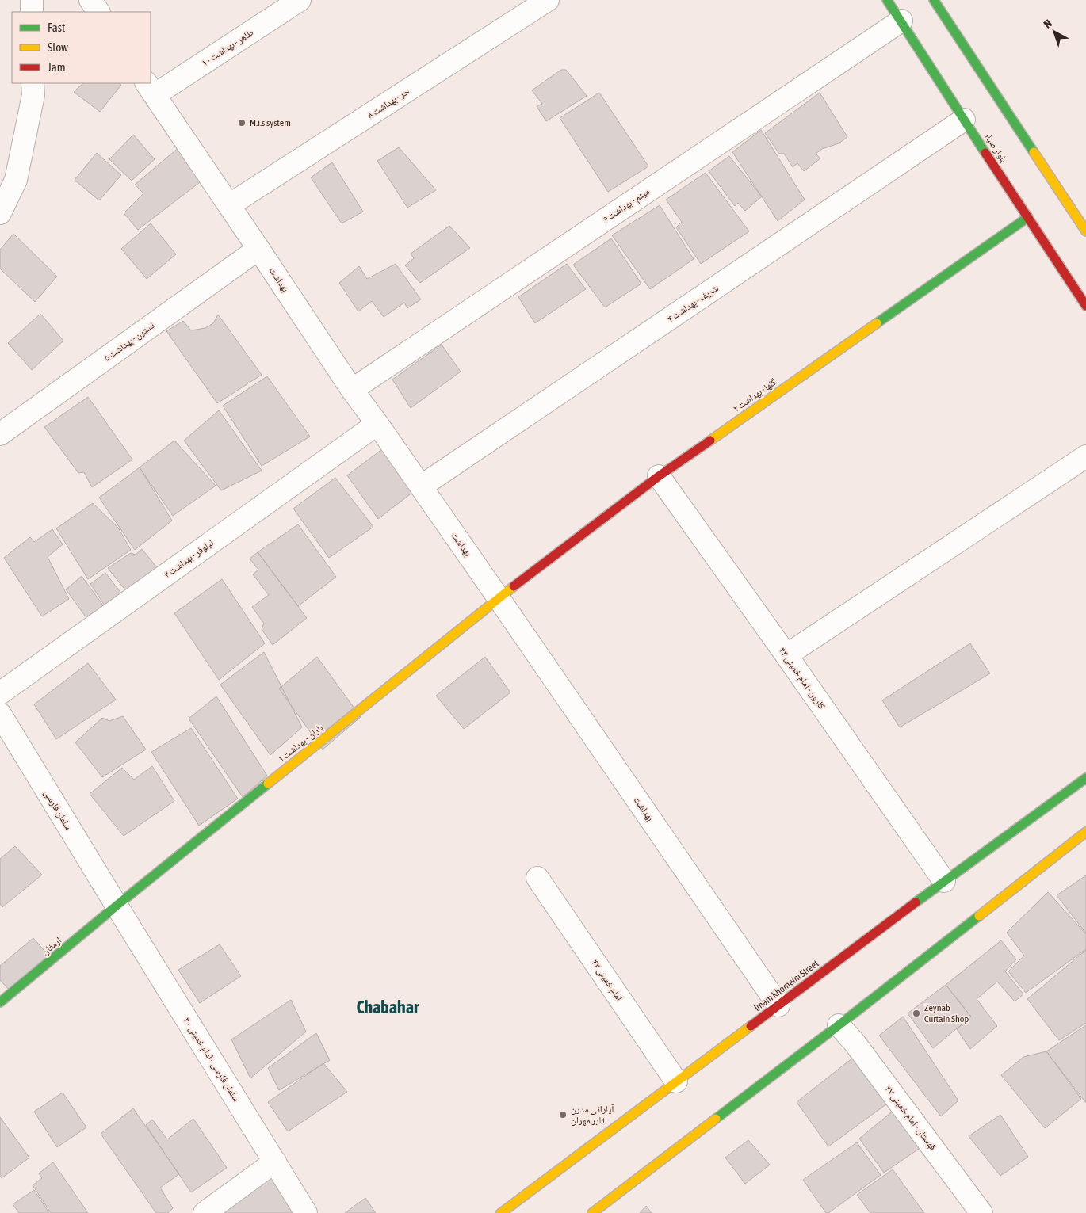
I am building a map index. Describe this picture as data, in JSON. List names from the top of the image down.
{
  "streets": {
    "main road": [
      "بلوار صیاد",
      "گلها - بهداشت ۲",
      "باران - بهداشت ۱",
      "ارمغان",
      "Imam Khomeini Street"
    ],
    "street": [
      "طاهر - بهداشت ۱۰",
      "حر - بهداشت ۸",
      "میثم - بهداشت ۶",
      "بهداشت",
      "شریف - بهداشت ۴",
      "نسترن - بهداشت ۵",
      "نیلوفر - بهداشت ۳",
      "کارون - امام خمینی ۴۴",
      "سلمان فارسی",
      "امام خمینی ۴۲",
      "سلمان فارسی - امام خمینی ۴۰",
      "قهستان - امام خمینی ۳۷"
    ]
  },
  "crossings": [
    ["طاهر - بهداشت ۱۰", "بهداشت"],
    ["حر - بهداشت ۸", "بهداشت"],
    ["بلوار صیاد", "میثم - بهداشت ۶"],
    ["بلوار صیاد", "شریف - بهداشت ۴"],
    ["بلوار صیاد", "گلها - بهداشت ۲"],
    ["میثم - بهداشت ۶", "بهداشت"],
    ["بهداشت", "شریف - بهداشت ۴"],
    ["بهداشت", "نسترن - بهداشت ۵"],
    ["بهداشت", "گلها - بهداشت ۲"],
    ["بهداشت", "نیلوفر - بهداشت ۳"],
    ["بهداشت", "باران - بهداشت ۱"],
    ["بهداشت", "Imam Khomeini Street"],
    ["گلها - بهداشت ۲", "کارون - امام خمینی ۴۴"],
    ["گلها - بهداشت ۲", "باران - بهداشت ۱"],
    ["کارون - امام خمینی ۴۴", "Imam Khomeini Street"],
    ["باران - بهداشت ۱", "سلمان فارسی"],
    ["باران - بهداشت ۱", "ارمغان"],
    ["باران - بهداشت ۱", "سلمان فارسی - امام خمینی ۴۰"],
    ["سلمان فارسی", "ارمغان"],
    ["سلمان فارسی", "سلمان فارسی - امام خمینی ۴۰"],
    ["ارمغان", "سلمان فارسی - امام خمینی ۴۰"],
    ["امام خمینی ۴۲", "Imam Khomeini Street"]
  ],
  "districts": ["Chabahar"],
  "places": ["M.i.s system", "Zeynab Curtain Shop", "آپاراتی مدرن تایر مهران"],
  "legend": ["Fast", "Slow", "Jam"],
  "north": "top left"
}
